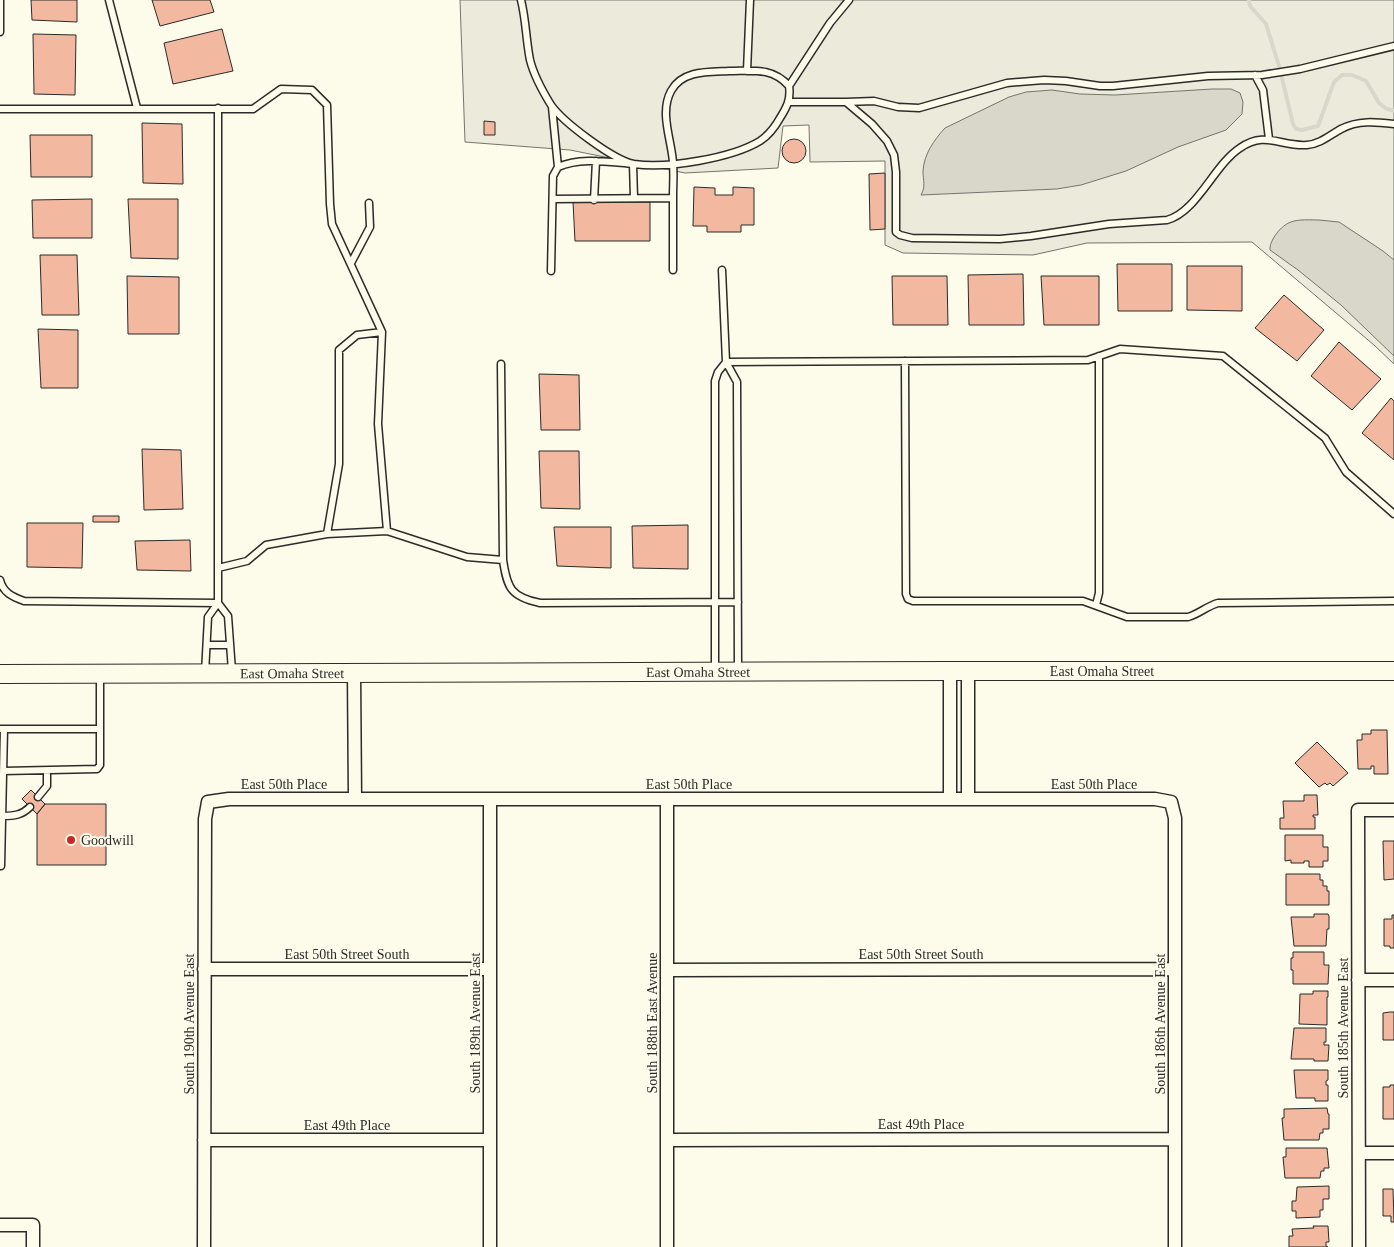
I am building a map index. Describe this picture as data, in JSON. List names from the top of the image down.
{
  "streets": {
    "street": [
      "East Omaha Street",
      "East 50th Place",
      "East 50th Street South",
      "South 189th Avenue East",
      "South 188th East Avenue",
      "South 190th Avenue East",
      "South 186th Avenue East",
      "South 185th Avenue East",
      "East 49th Place"
    ]
  },
  "crossings": [
    ["East 50th Place", "South 189th Avenue East"],
    ["East 50th Place", "South 188th East Avenue"],
    ["East 50th Place", "South 190th Avenue East"],
    ["East 50th Place", "South 186th Avenue East"],
    ["East 50th Street South", "South 189th Avenue East"],
    ["East 50th Street South", "South 188th East Avenue"],
    ["East 50th Street South", "South 190th Avenue East"],
    ["East 50th Street South", "South 186th Avenue East"],
    ["South 189th Avenue East", "East 49th Place"],
    ["South 188th East Avenue", "East 49th Place"],
    ["South 190th Avenue East", "East 49th Place"],
    ["South 186th Avenue East", "East 49th Place"]
  ],
  "places": ["Goodwill"]
}
